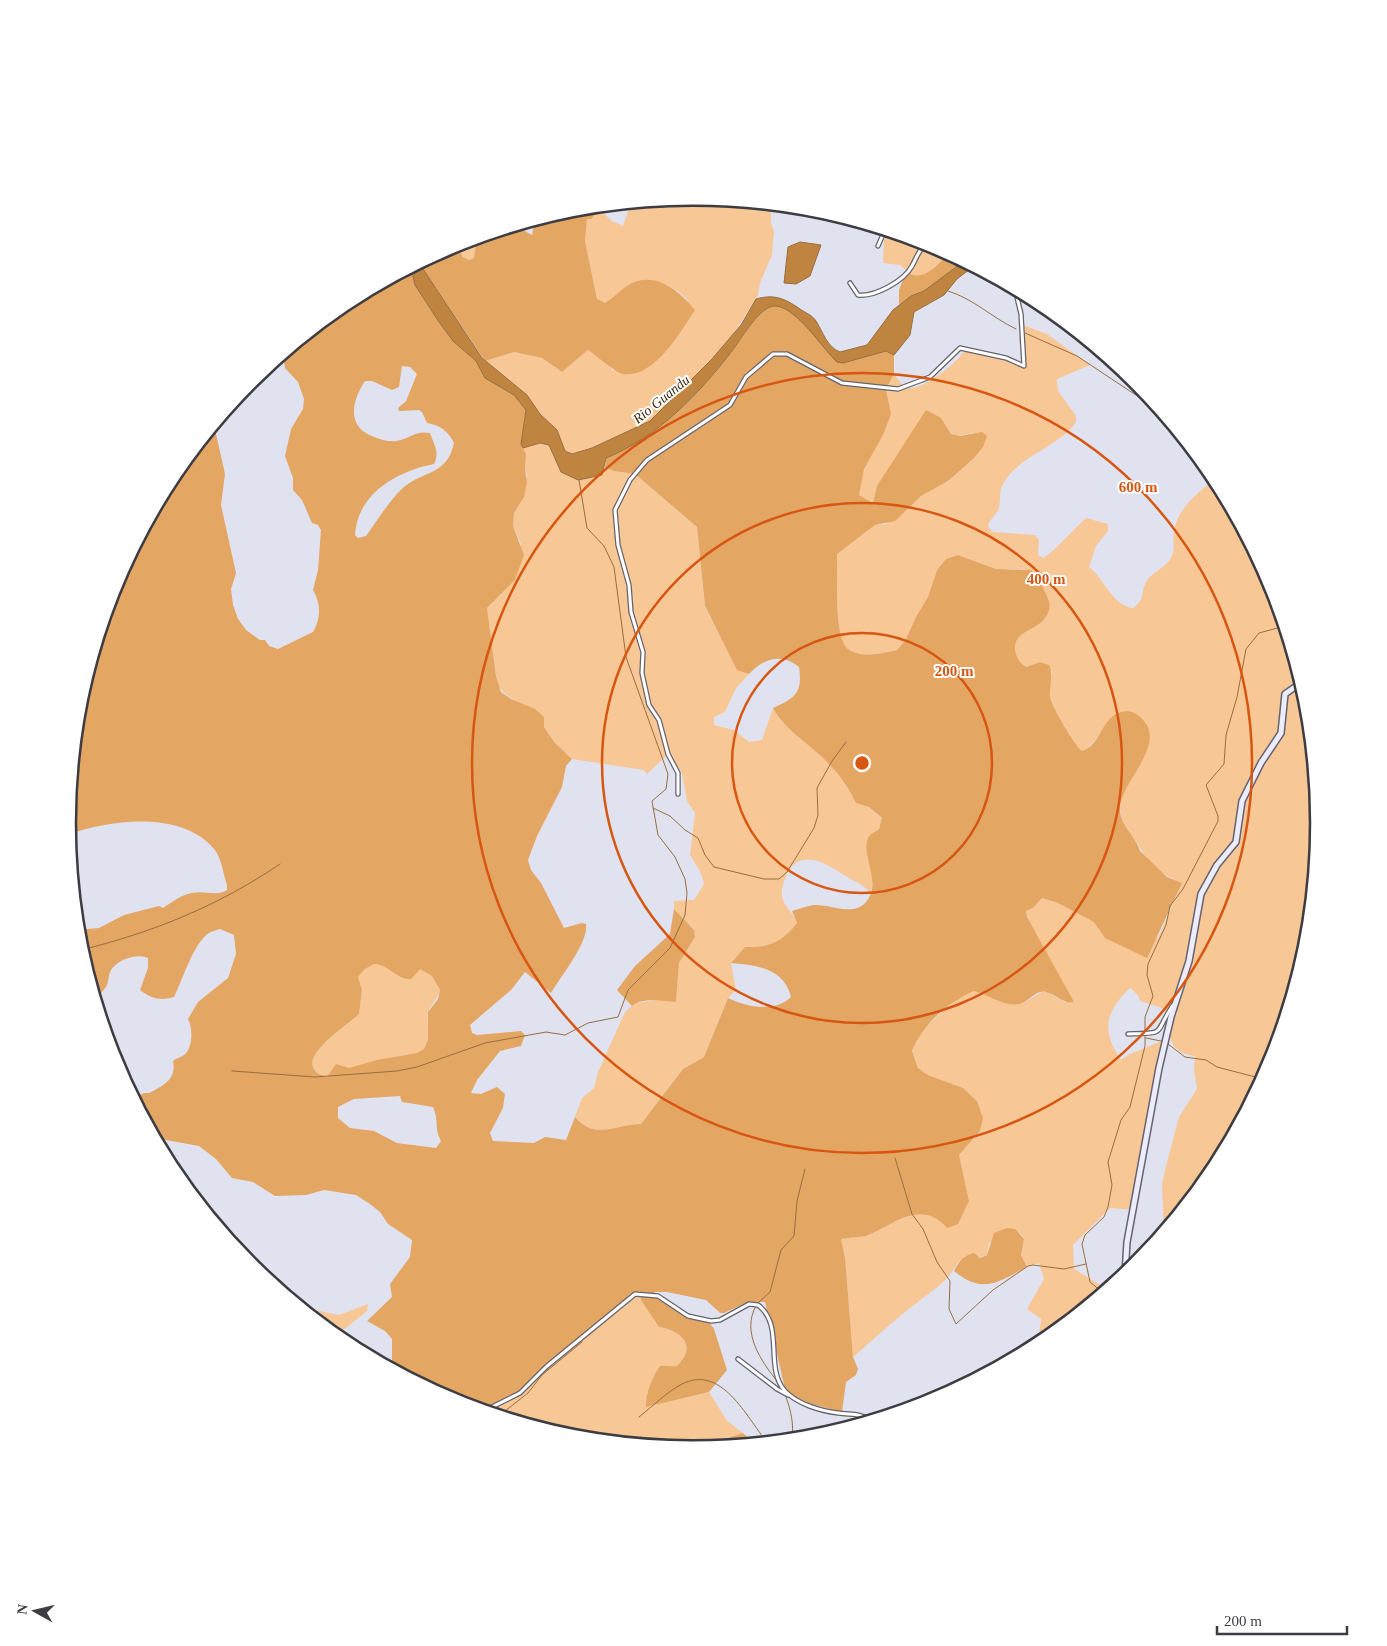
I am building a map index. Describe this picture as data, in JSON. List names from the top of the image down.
{
  "water": ["Rio Guandu"],
  "scale_bar": "200 m",
  "north": "left",
  "rings": ["600 m", "400 m", "200 m"]
}
